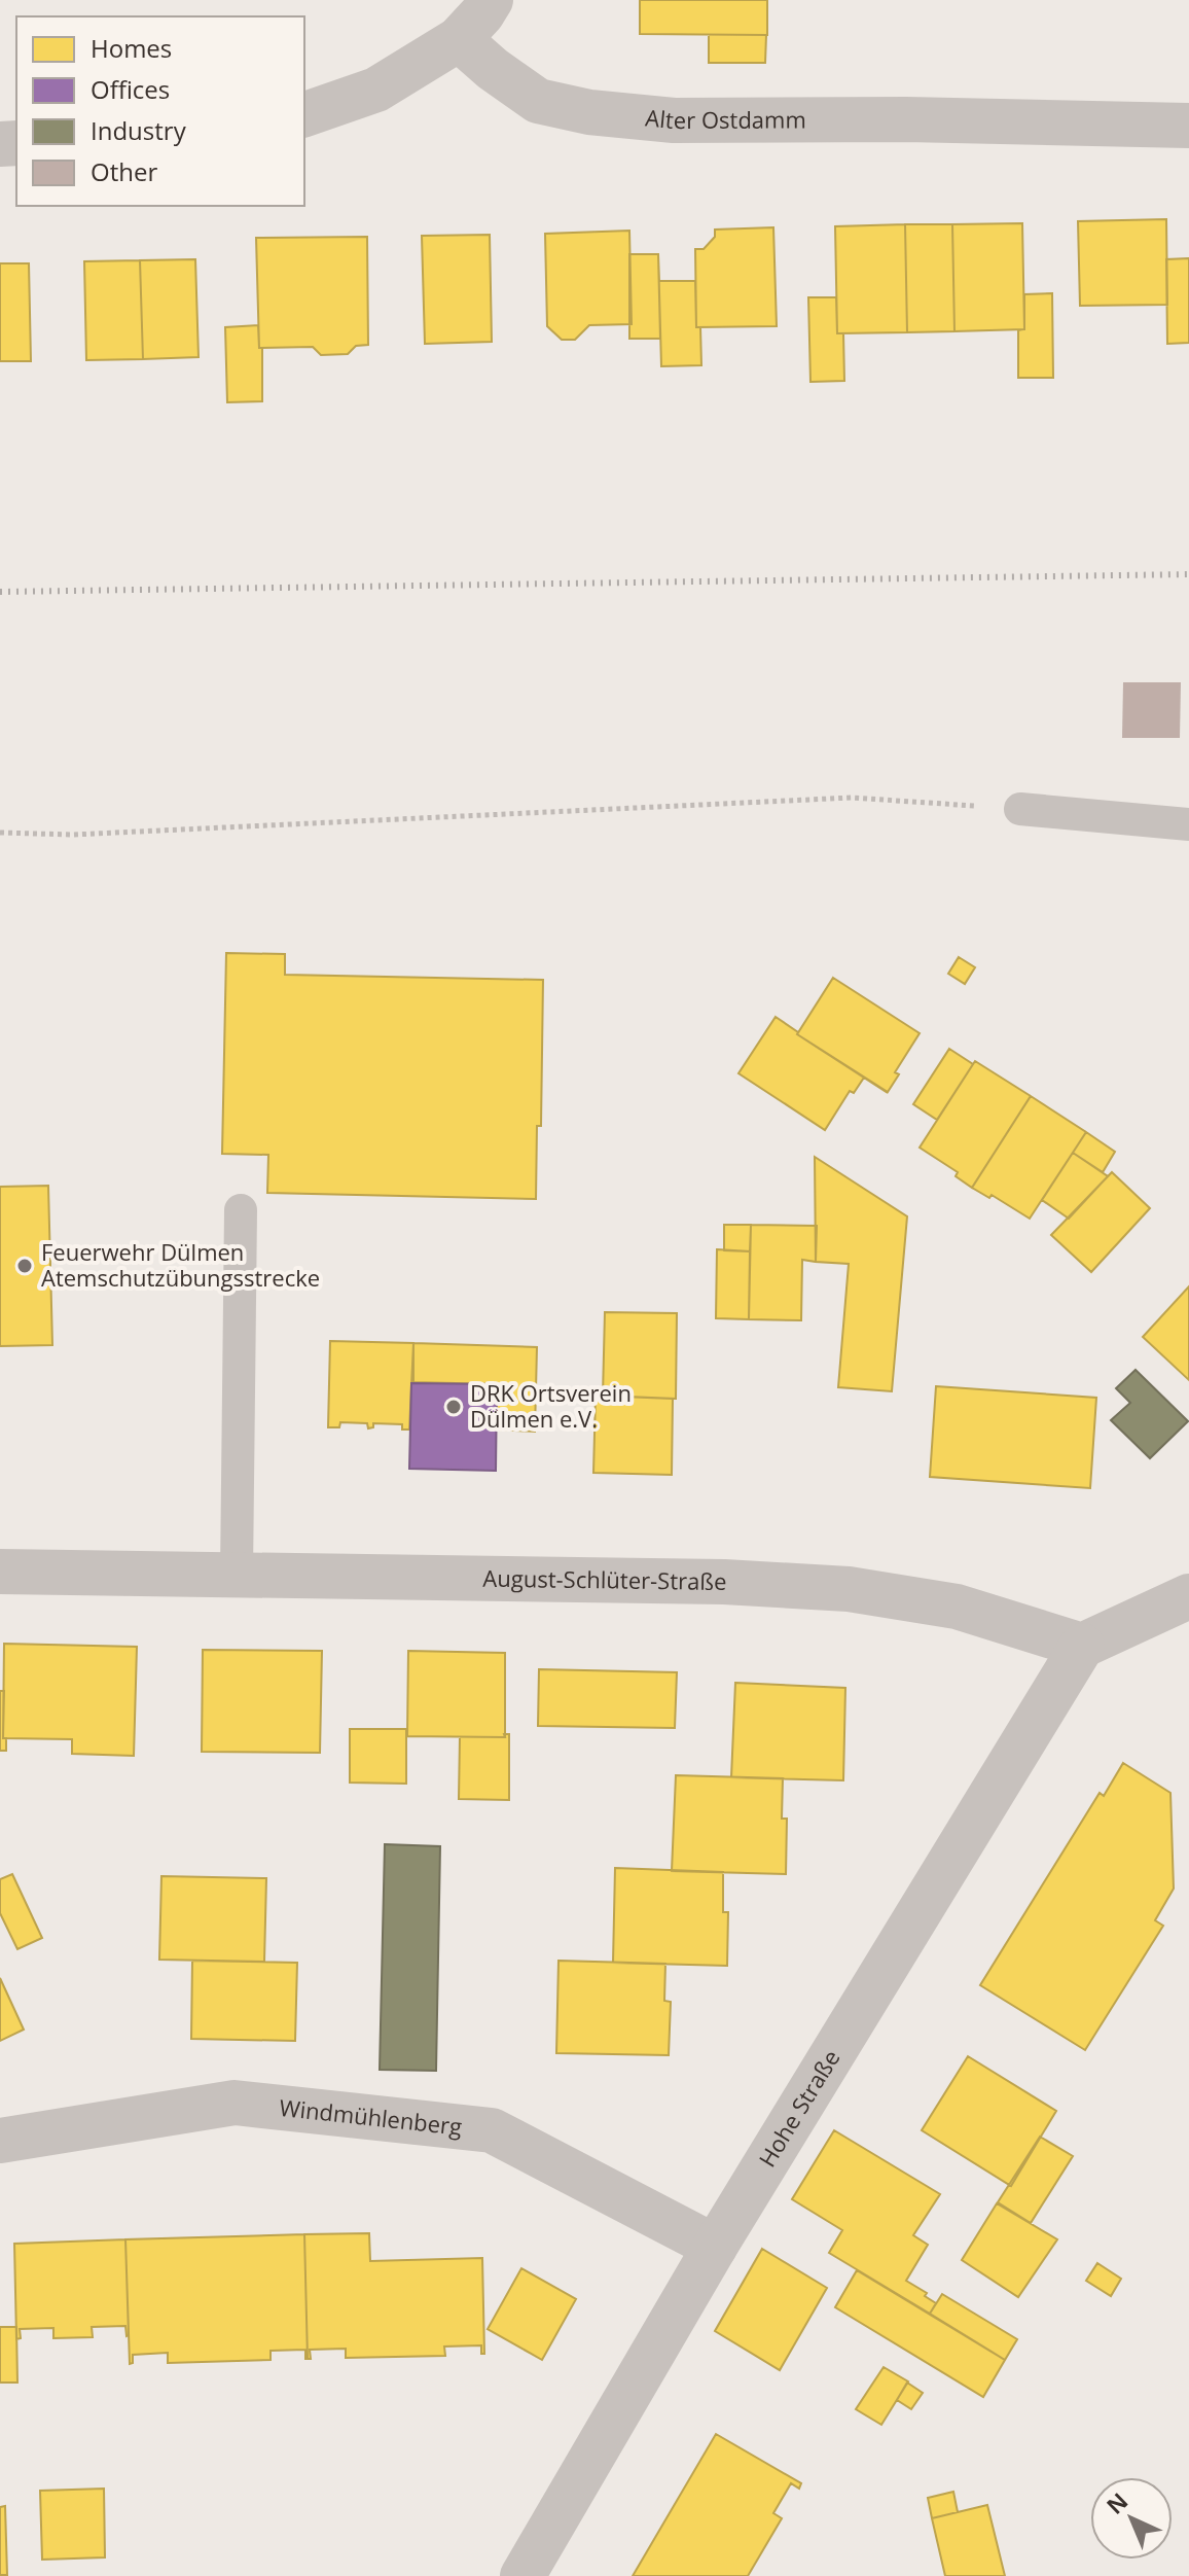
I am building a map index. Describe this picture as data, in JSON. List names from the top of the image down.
{
  "streets": {
    "street": [
      "Alter Ostdamm",
      "August-Schlüter-Straße",
      "Hohe Straße",
      "Windmühlenberg"
    ]
  },
  "crossings": [
    ["August-Schlüter-Straße", "Hohe Straße"],
    ["Hohe Straße", "Windmühlenberg"]
  ],
  "places": ["Feuerwehr Dülmen Atemschutzübungsstrecke", "DRK Ortsverein Dülmen e.V."],
  "legend": [
    "Homes",
    "Offices",
    "Industry",
    "Other"
  ],
  "north": "top left"
}
